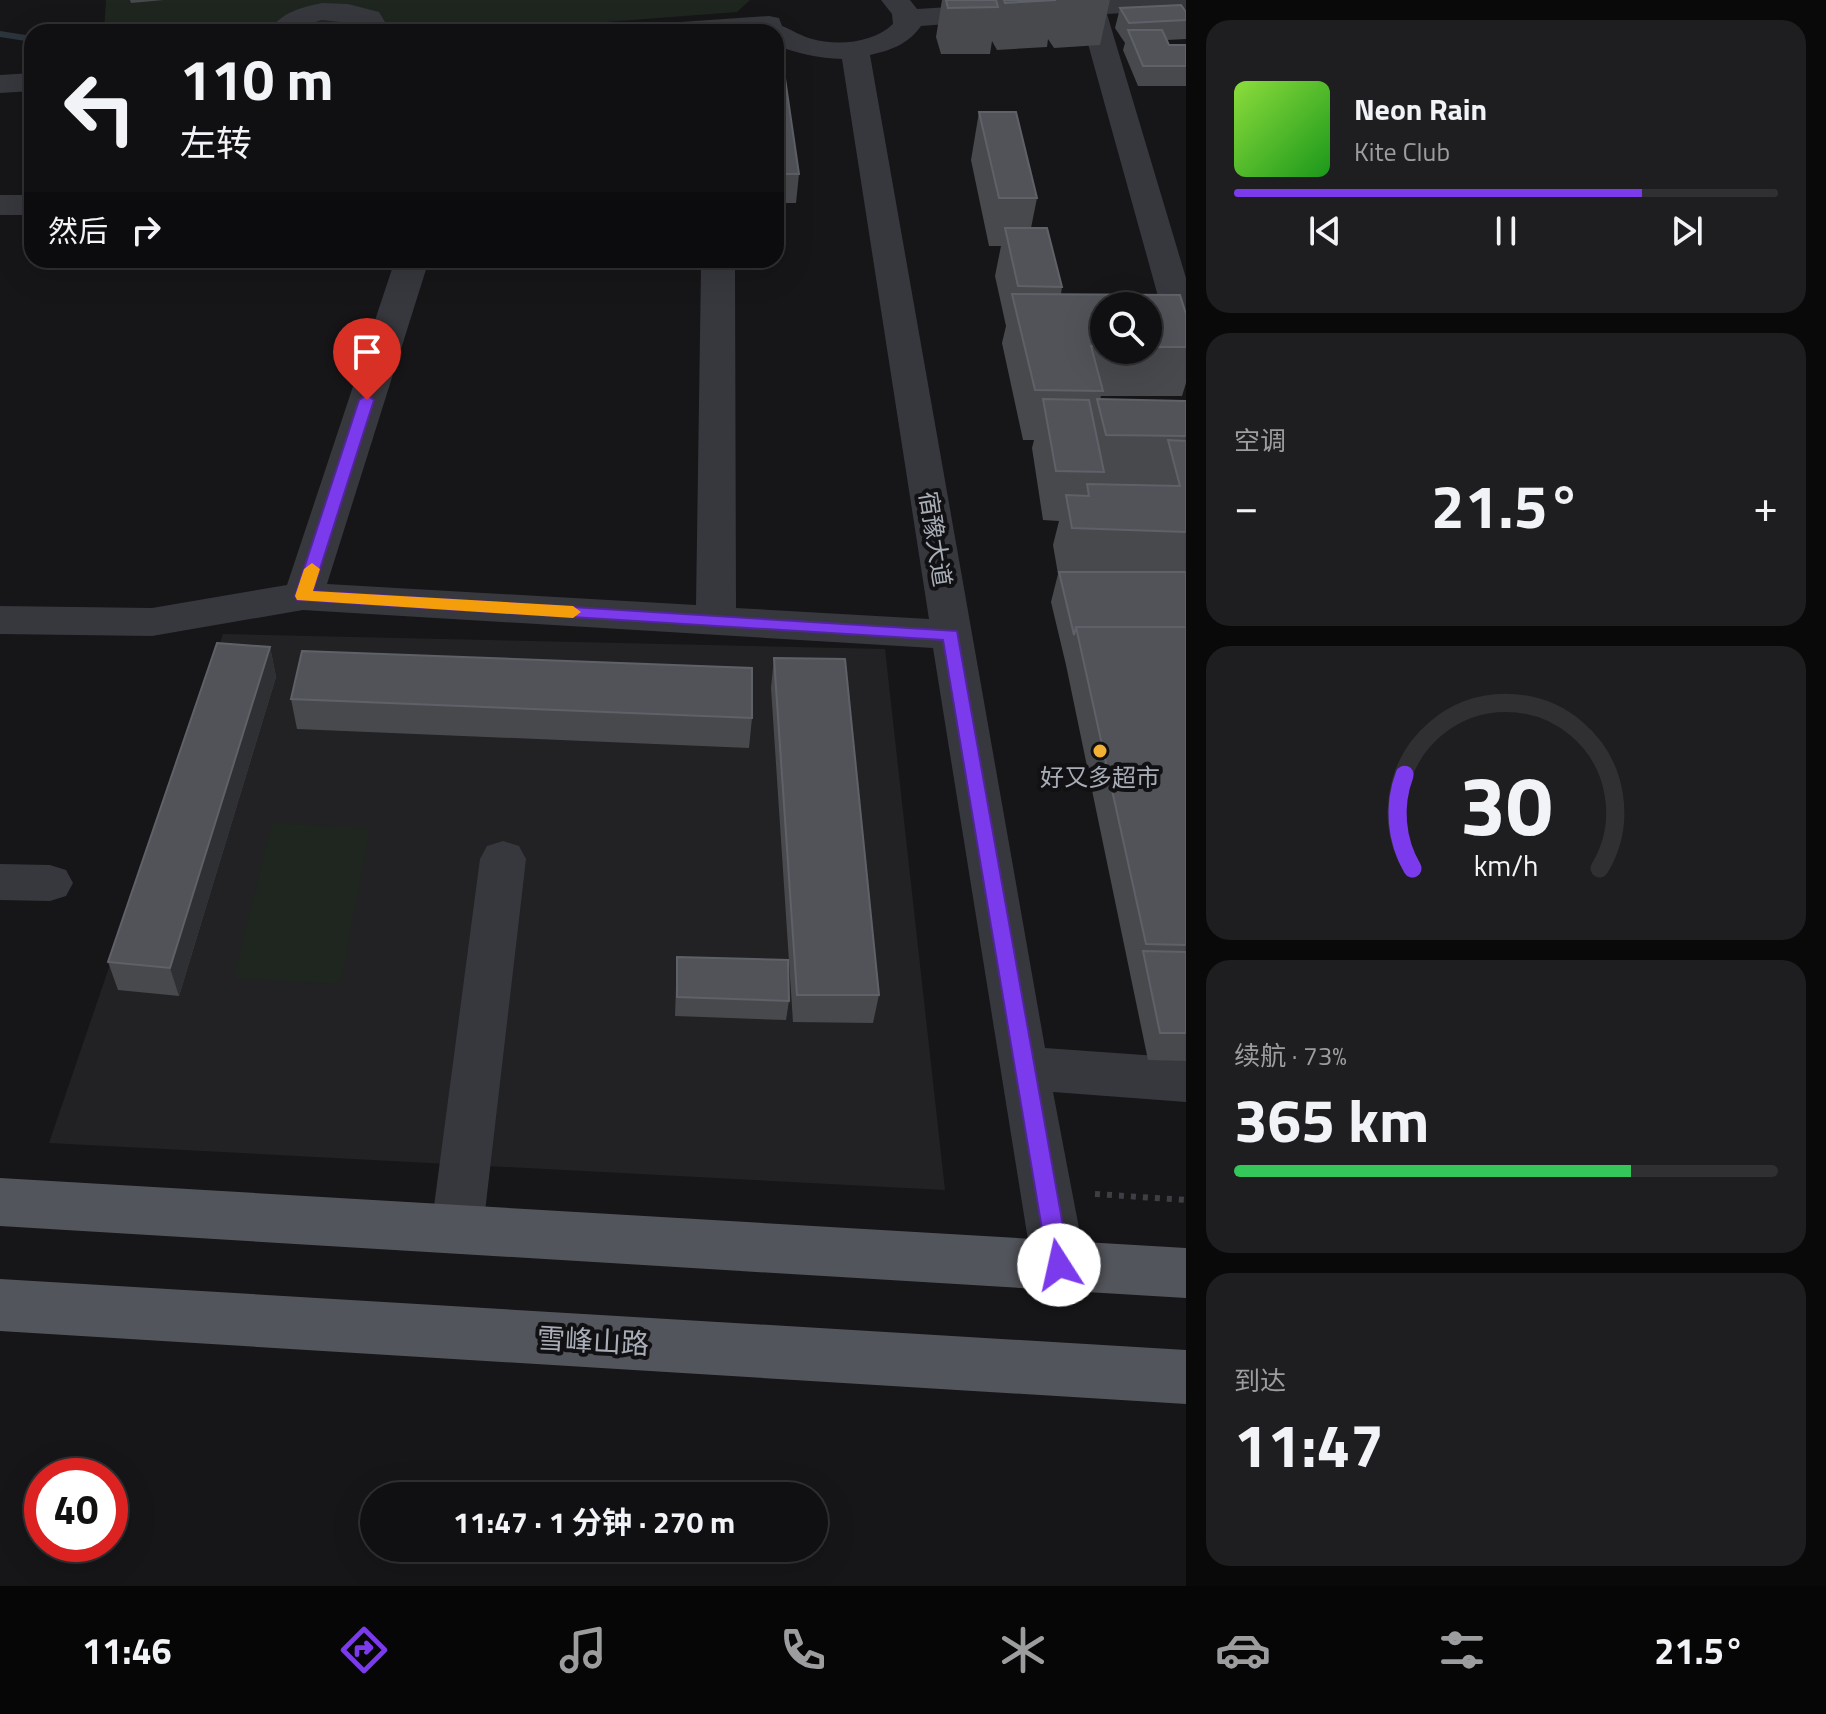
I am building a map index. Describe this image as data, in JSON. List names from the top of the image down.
{
  "streets": {
    "main road": ["雪峰山路"],
    "street": ["宿豫大道"]
  },
  "places": ["好又多超市"],
  "page": {
    "turn": ["110 m", "左转"],
    "song": ["Neon Rain", "Kite Club"],
    "then": "然后",
    "tile": [
      "空调",
      ["续航 · 73%", "365 km"],
      ["到达", "11:47"]
    ],
    "heat": ["−", "21.5°", "+"],
    "limit": "40",
    "trip": "11:47 · 1 分钟 · 270 m",
    "tabs": ["11:46", "21.5°"],
    "gauge": ["30", "km/h"]
  }
}
